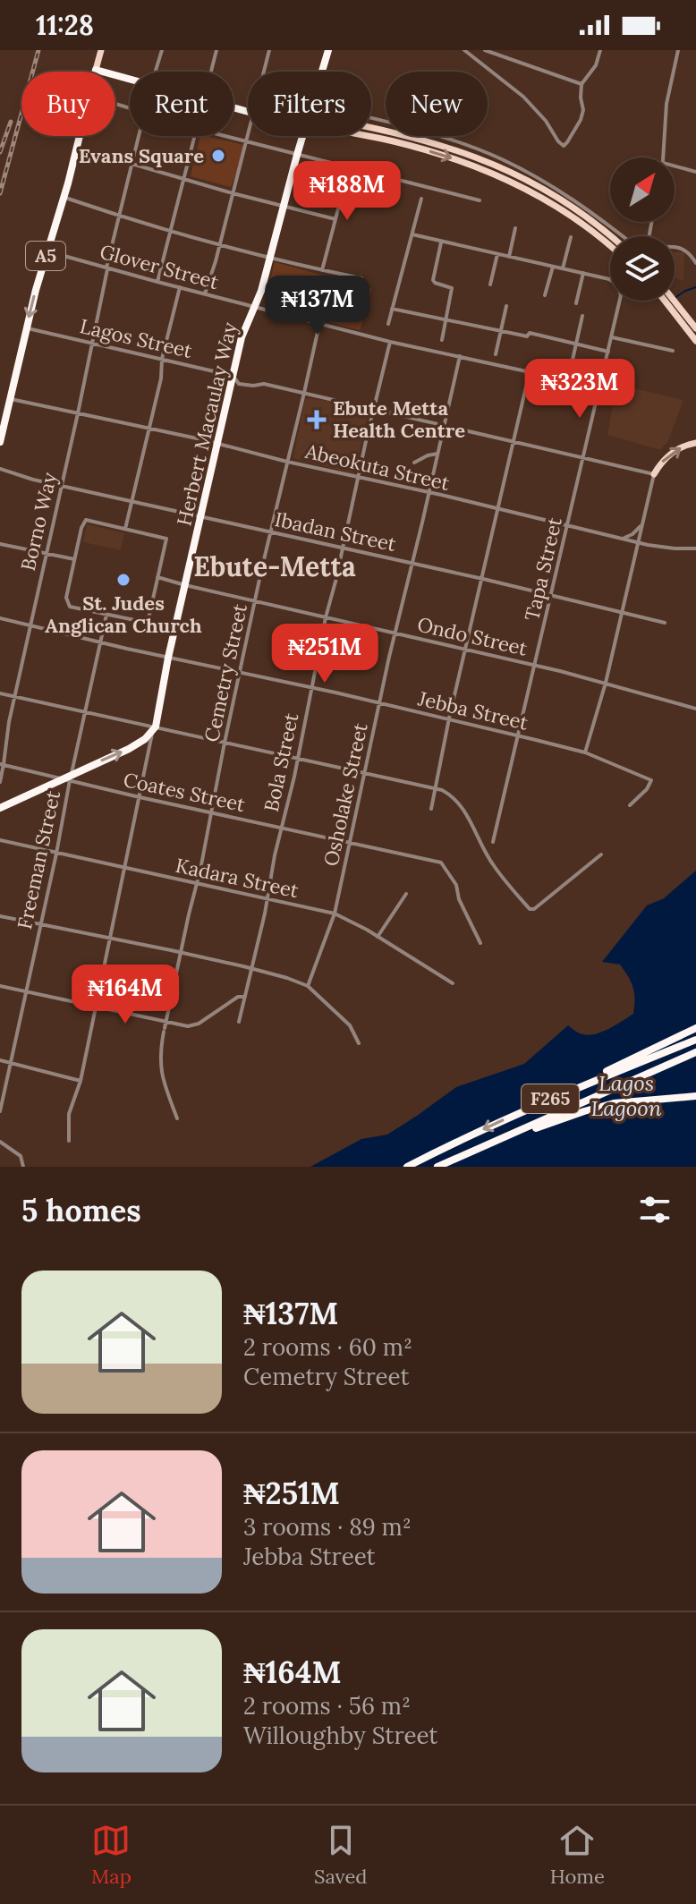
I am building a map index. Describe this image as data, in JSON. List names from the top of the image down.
{
  "streets": {
    "highway": ["A5", "Herbert Macaulay Way", "F265"],
    "street": [
      "Glover Street",
      "Lagos Street",
      "Abeokuta Street",
      "Borno Way",
      "Ibadan Street",
      "Tapa Street",
      "Ondo Street",
      "Cemetry Street",
      "Jebba Street",
      "Bola Street",
      "Coates Street",
      "Osholake Street",
      "Freeman Street",
      "Kadara Street"
    ]
  },
  "crossings": [
    ["A5", "Glover Street"],
    ["A5", "Lagos Street"],
    ["A5", "Abeokuta Street"],
    ["Glover Street", "Herbert Macaulay Way"],
    ["Glover Street", "Borno Way"],
    ["Glover Street", "Tapa Street"],
    ["Glover Street", "Cemetry Street"],
    ["Glover Street", "Bola Street"],
    ["Glover Street", "Osholake Street"],
    ["Lagos Street", "Herbert Macaulay Way"],
    ["Lagos Street", "Borno Way"],
    ["Lagos Street", "Tapa Street"],
    ["Lagos Street", "Cemetry Street"],
    ["Lagos Street", "Bola Street"],
    ["Lagos Street", "Osholake Street"],
    ["Herbert Macaulay Way", "Abeokuta Street"],
    ["Herbert Macaulay Way", "Ibadan Street"],
    ["Herbert Macaulay Way", "Ondo Street"],
    ["Herbert Macaulay Way", "Jebba Street"],
    ["Abeokuta Street", "Borno Way"],
    ["Abeokuta Street", "Tapa Street"],
    ["Abeokuta Street", "Cemetry Street"],
    ["Abeokuta Street", "Bola Street"],
    ["Abeokuta Street", "Osholake Street"],
    ["Borno Way", "Ibadan Street"],
    ["Borno Way", "Jebba Street"],
    ["Borno Way", "Coates Street"],
    ["Ibadan Street", "Tapa Street"],
    ["Ibadan Street", "Cemetry Street"],
    ["Ibadan Street", "Bola Street"],
    ["Ibadan Street", "Osholake Street"],
    ["Tapa Street", "Ondo Street"],
    ["Tapa Street", "Jebba Street"],
    ["Ondo Street", "Cemetry Street"],
    ["Ondo Street", "Bola Street"],
    ["Ondo Street", "Osholake Street"],
    ["Cemetry Street", "Jebba Street"],
    ["Cemetry Street", "Coates Street"],
    ["Cemetry Street", "Kadara Street"],
    ["Jebba Street", "Bola Street"],
    ["Jebba Street", "Osholake Street"],
    ["Jebba Street", "Freeman Street"],
    ["Bola Street", "Coates Street"],
    ["Bola Street", "Kadara Street"],
    ["Coates Street", "Osholake Street"],
    ["Coates Street", "Freeman Street"],
    ["Osholake Street", "Kadara Street"],
    ["Freeman Street", "Kadara Street"]
  ],
  "districts": ["Ebute-Metta"],
  "water": ["Lagos Lagoon"],
  "places": {
    "other": ["Evans Square", "St. Judes Anglican Church"],
    "health": ["Ebute Metta Health Centre"]
  },
  "north": "top right",
  "page": {
    "status": "11:28",
    "chip": [
      "Buy",
      "Rent",
      "Filters",
      "New"
    ],
    "price": [
      "₦188M",
      "₦137M",
      "₦323M",
      "₦251M",
      "₦164M"
    ],
    "heading": "5 homes",
    "list": [
      {
        "name": "₦137M",
        "note": "2 rooms · 60 m² · Cemetry Street"
      },
      {
        "name": "₦251M",
        "note": "3 rooms · 89 m² · Jebba Street"
      },
      {
        "name": "₦164M",
        "note": "2 rooms · 56 m² · Willoughby Street"
      }
    ],
    "tabs": ["Map", "Saved", "Home"]
  }
}
